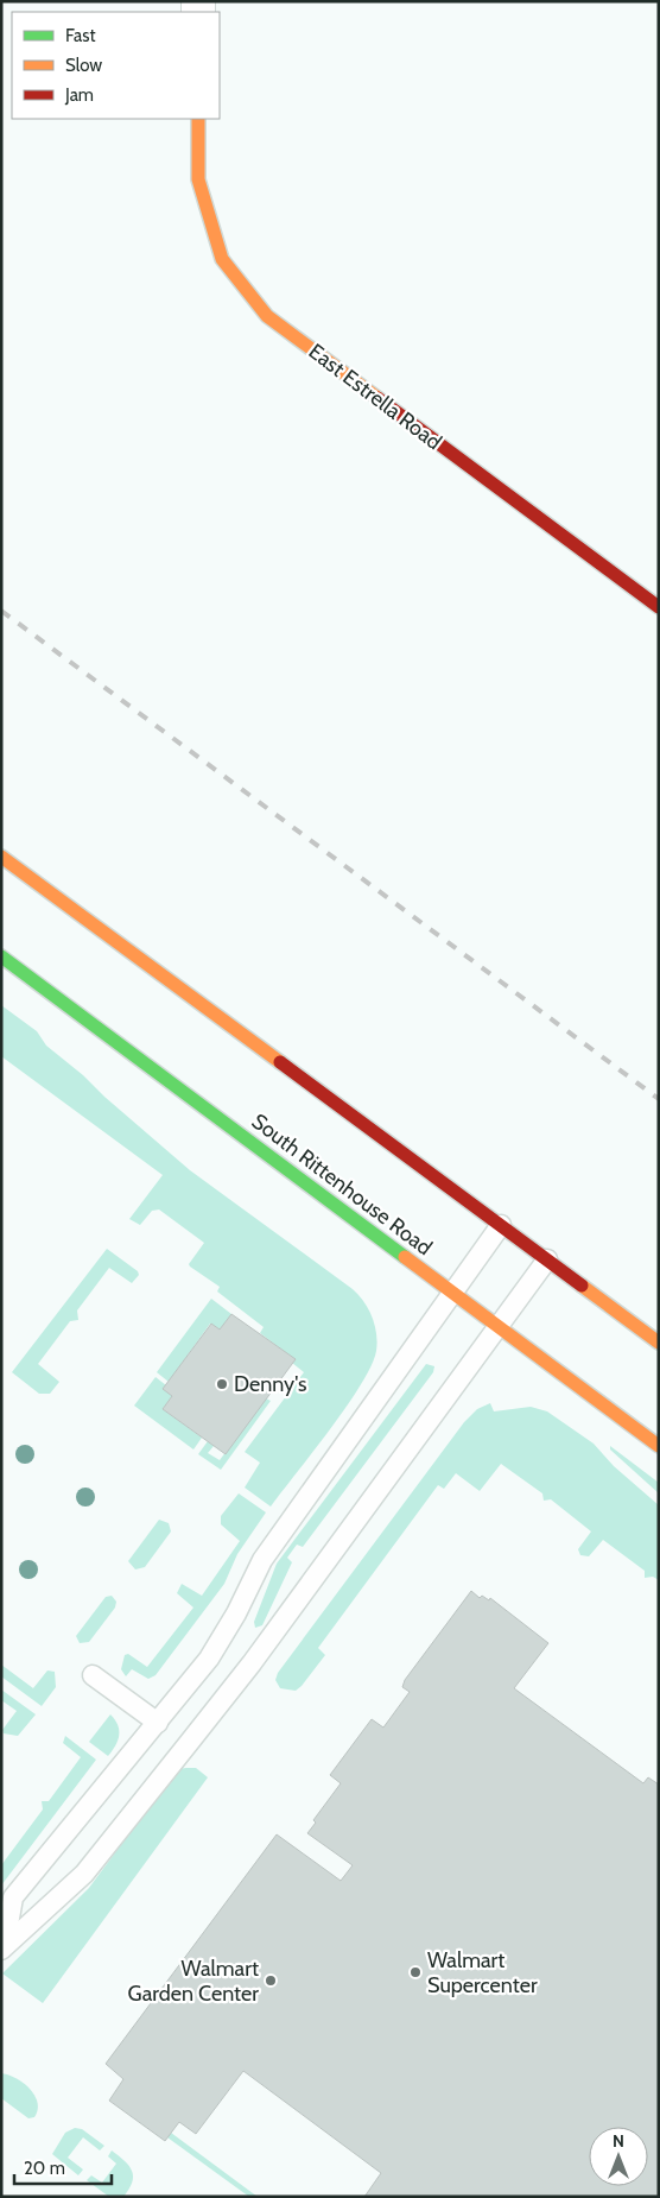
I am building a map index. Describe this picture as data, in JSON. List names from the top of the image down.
{
  "streets": {
    "main road": ["East Estrella Road", "South Rittenhouse Road"]
  },
  "places": ["Denny's", "Walmart Supercenter", "Walmart Garden Center"],
  "legend": ["Fast", "Slow", "Jam"],
  "scale_bar": "20 m",
  "north": "top"
}
